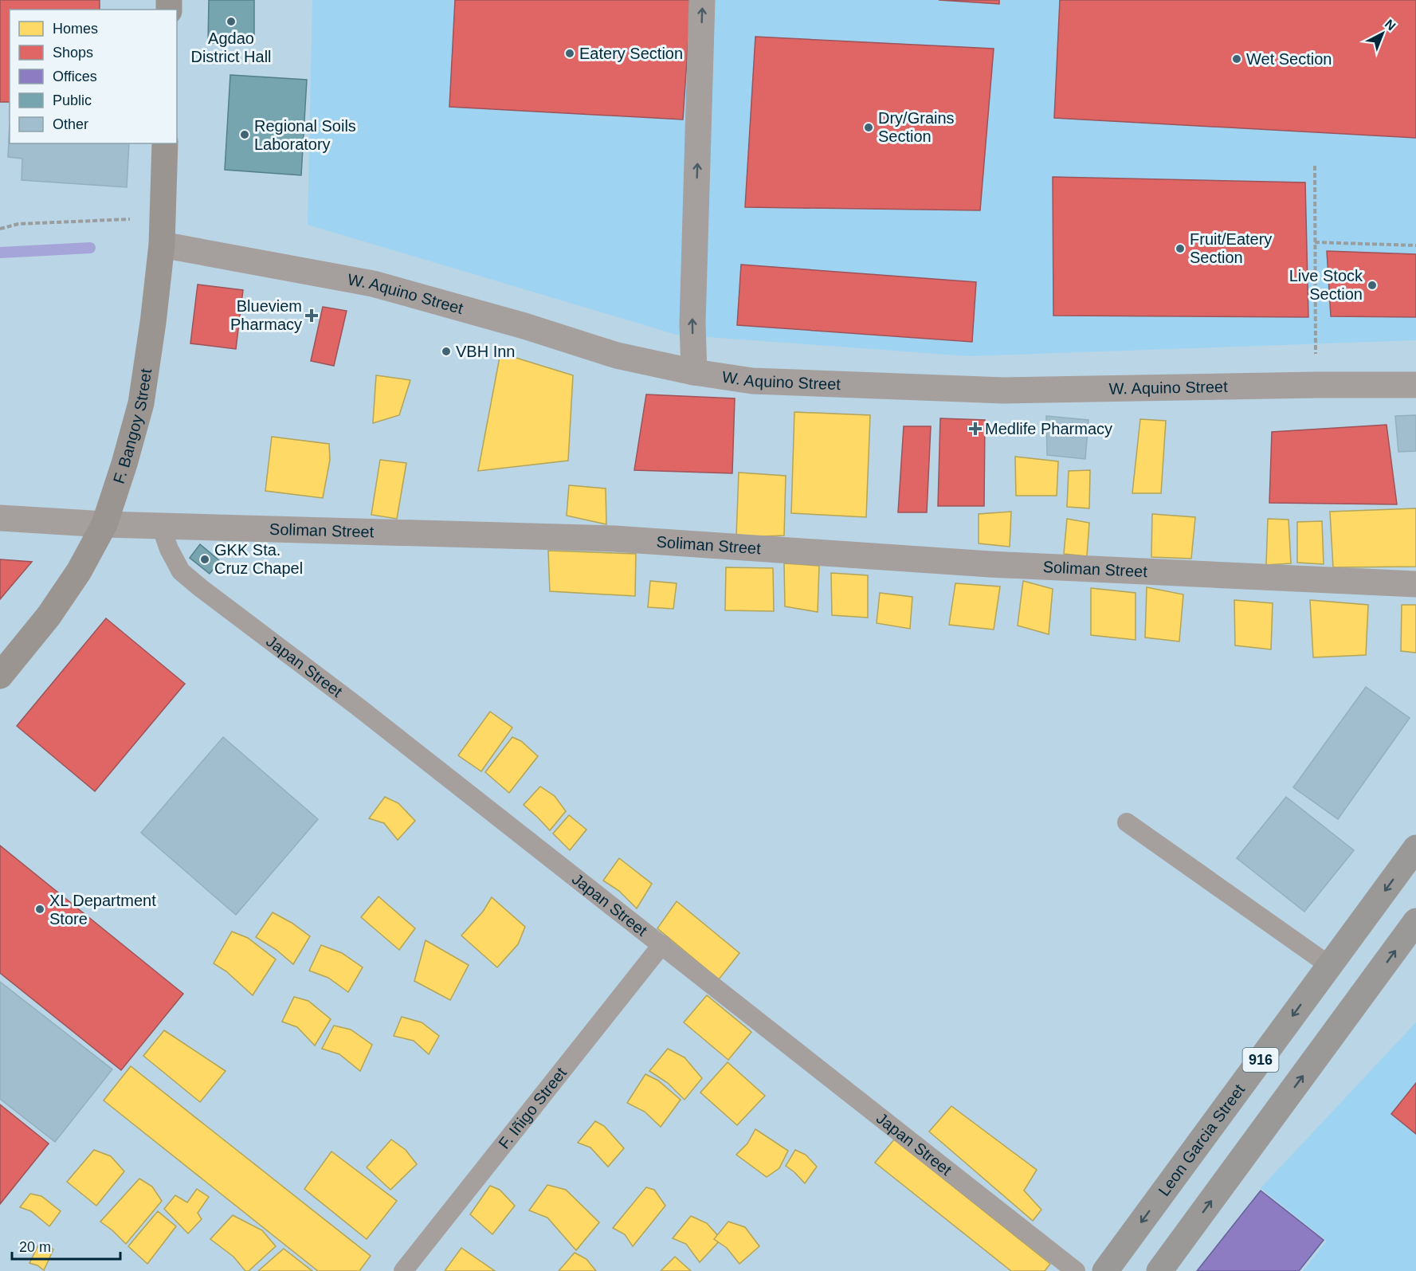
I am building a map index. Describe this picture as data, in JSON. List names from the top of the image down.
{
  "streets": {
    "main road": ["916", "Leon Garcia Street"],
    "street": ["W. Aquino Street", "F. Bangoy Street", "Soliman Street"],
    "lane": ["Japan Street", "F. Iñigo Street"]
  },
  "crossings": [
    ["W. Aquino Street", "F. Bangoy Street"],
    ["F. Bangoy Street", "Soliman Street"],
    ["Soliman Street", "Japan Street"],
    ["Japan Street", "F. Iñigo Street"]
  ],
  "places": {
    "other": [
      "Agdao District Hall",
      "Eatery Section",
      "Wet Section",
      "Dry/Grains Section",
      "Regional Soils Laboratory",
      "Fruit/Eatery Section",
      "Live Stock Section",
      "VBH Inn",
      "GKK Sta. Cruz Chapel",
      "XL Department Store"
    ],
    "health": ["Blueviem Pharmacy", "Medlife Pharmacy"]
  },
  "legend": [
    "Homes",
    "Shops",
    "Offices",
    "Public",
    "Other"
  ],
  "scale_bar": "20 m",
  "north": "top right"
}
